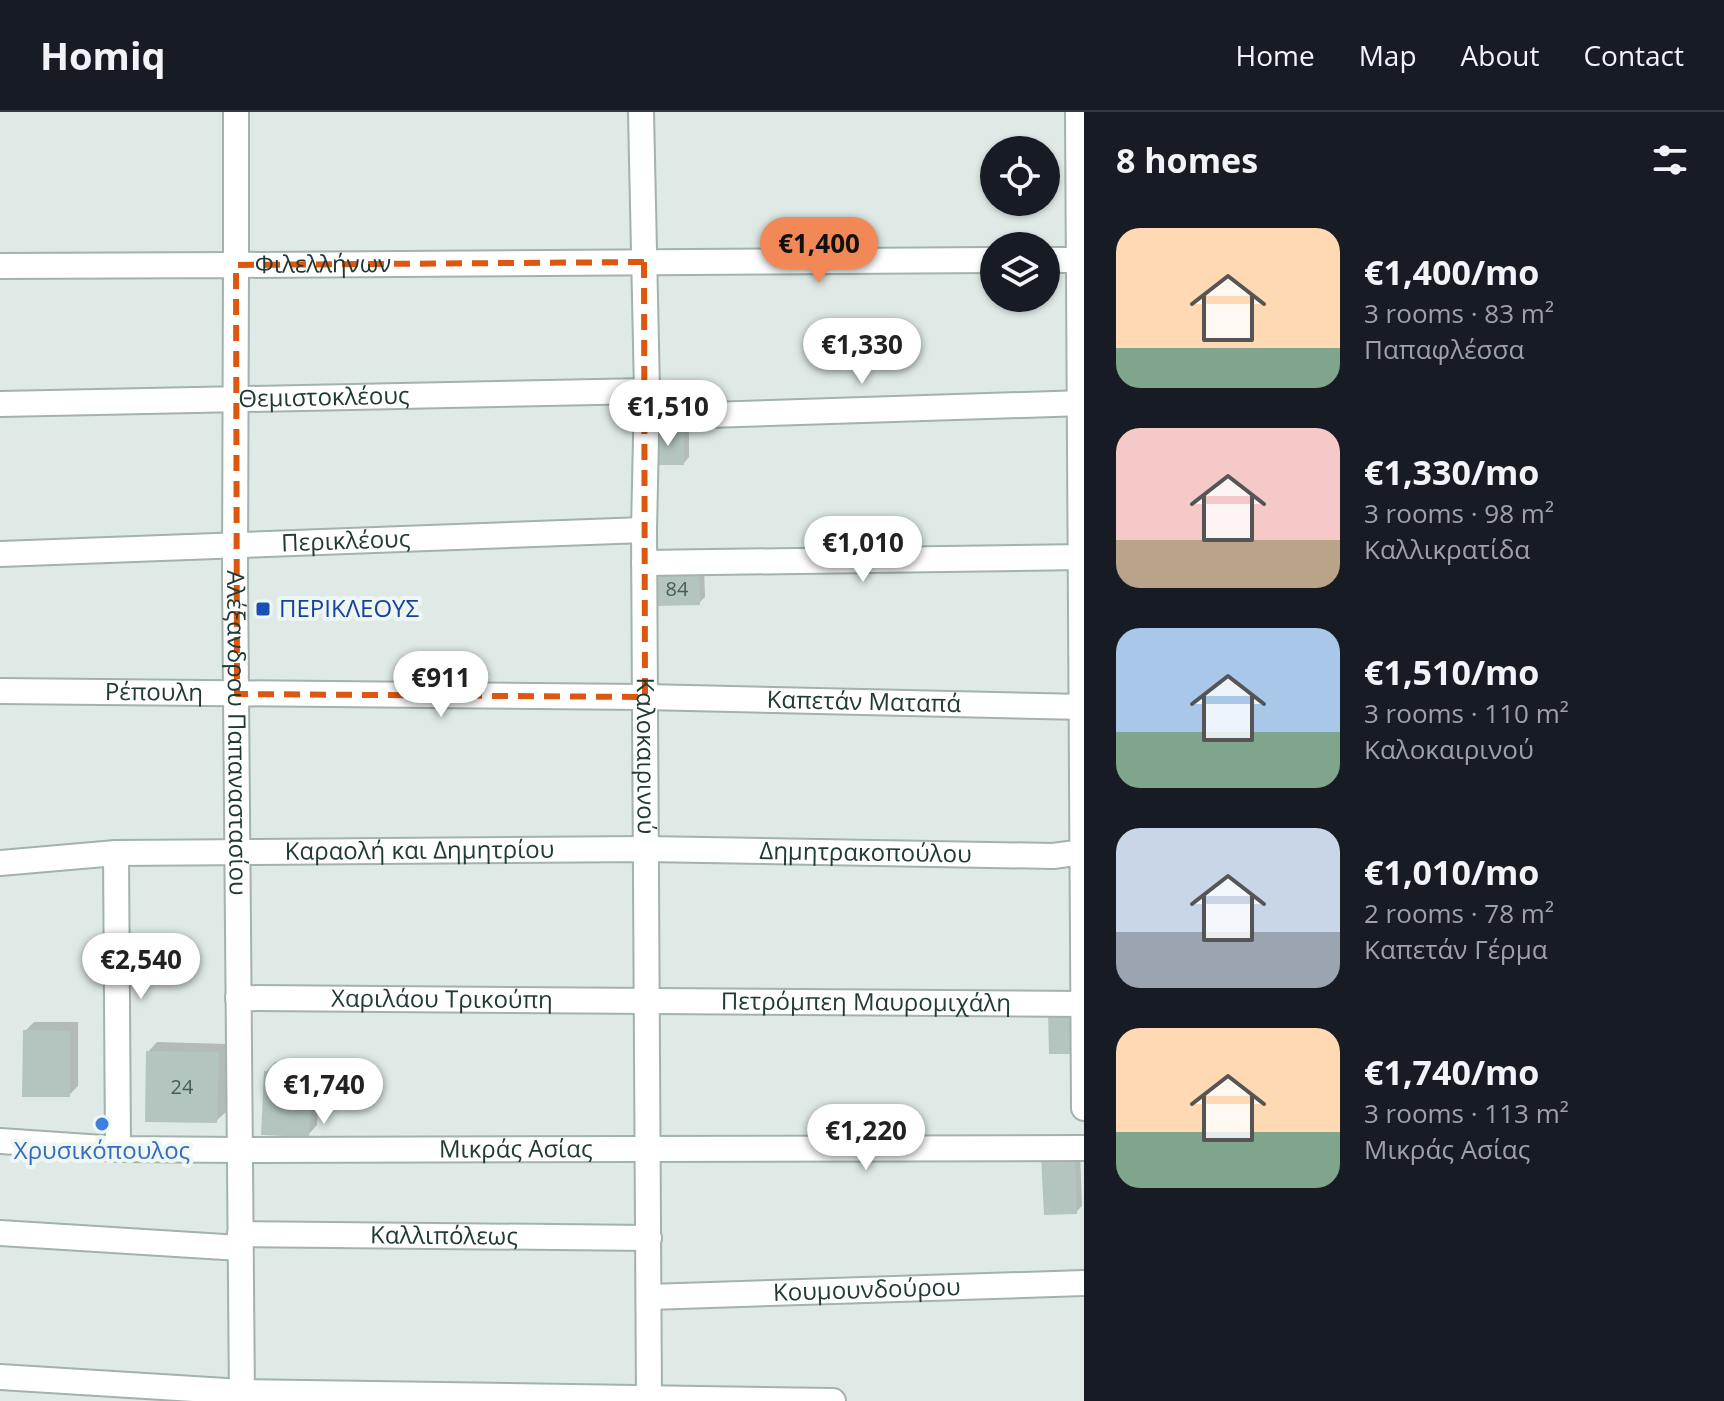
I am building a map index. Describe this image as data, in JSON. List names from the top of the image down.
{
  "streets": {
    "street": [
      "Φιλελλήνων",
      "Θεμιστοκλέους",
      "Περικλέους",
      "Ρέπουλη",
      "Καπετάν Ματαπά",
      "Αλέξανδρου Παπαναστασίου",
      "Καλοκαιρινού",
      "Καραολή και Δημητρίου",
      "Δημητρακοπούλου",
      "Χαριλάου Τρικούπη",
      "Πετρόμπεη Μαυρομιχάλη",
      "Μικράς Ασίας",
      "Καλλιπόλεως",
      "Κουμουνδούρου"
    ]
  },
  "crossings": [
    ["Φιλελλήνων", "Αλέξανδρου Παπαναστασίου"],
    ["Φιλελλήνων", "Καλοκαιρινού"],
    ["Θεμιστοκλέους", "Αλέξανδρου Παπαναστασίου"],
    ["Θεμιστοκλέους", "Καλοκαιρινού"],
    ["Περικλέους", "Αλέξανδρου Παπαναστασίου"],
    ["Περικλέους", "Καλοκαιρινού"],
    ["Ρέπουλη", "Καπετάν Ματαπά"],
    ["Ρέπουλη", "Αλέξανδρου Παπαναστασίου"],
    ["Ρέπουλη", "Καλοκαιρινού"],
    ["Καπετάν Ματαπά", "Καλοκαιρινού"],
    ["Αλέξανδρου Παπαναστασίου", "Καραολή και Δημητρίου"],
    ["Αλέξανδρου Παπαναστασίου", "Χαριλάου Τρικούπη"],
    ["Αλέξανδρου Παπαναστασίου", "Μικράς Ασίας"],
    ["Αλέξανδρου Παπαναστασίου", "Καλλιπόλεως"],
    ["Καλοκαιρινού", "Καραολή και Δημητρίου"],
    ["Καλοκαιρινού", "Δημητρακοπούλου"],
    ["Καλοκαιρινού", "Χαριλάου Τρικούπη"],
    ["Καλοκαιρινού", "Πετρόμπεη Μαυρομιχάλη"],
    ["Καλοκαιρινού", "Μικράς Ασίας"],
    ["Καλοκαιρινού", "Καλλιπόλεως"],
    ["Καλοκαιρινού", "Κουμουνδούρου"],
    ["Καραολή και Δημητρίου", "Δημητρακοπούλου"],
    ["Χαριλάου Τρικούπη", "Πετρόμπεη Μαυρομιχάλη"]
  ],
  "places": {
    "transit": ["ΠΕΡΙΚΛΕΟΥΣ"],
    "other": ["Χρυσικόπουλος"]
  },
  "house_numbers": ["84", "24"],
  "page": {
    "header": "Homiq",
    "nav": [
      "Home",
      "Map",
      "About",
      "Contact"
    ],
    "heading": "8 homes",
    "list": [
      {
        "name": "€1,400/mo",
        "note": "3 rooms · 83 m² · Παπαφλέσσα"
      },
      {
        "name": "€1,330/mo",
        "note": "3 rooms · 98 m² · Καλλικρατίδα"
      },
      {
        "name": "€1,510/mo",
        "note": "3 rooms · 110 m² · Καλοκαιρινού"
      },
      {
        "name": "€1,010/mo",
        "note": "2 rooms · 78 m² · Καπετάν Γέρμα"
      },
      {
        "name": "€1,740/mo",
        "note": "3 rooms · 113 m² · Μικράς Ασίας"
      }
    ],
    "price": [
      "€1,400",
      "€1,330",
      "€1,510",
      "€1,010",
      "€911",
      "€2,540",
      "€1,740",
      "€1,220"
    ]
  }
}
